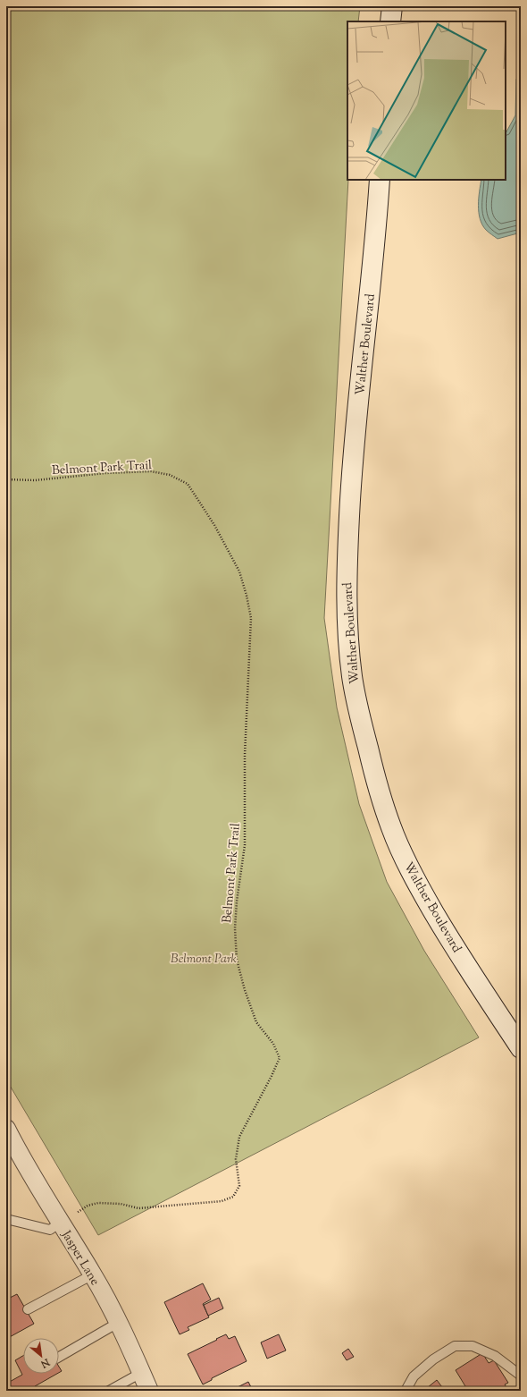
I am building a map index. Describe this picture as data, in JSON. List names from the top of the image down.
{
  "streets": {
    "main road": ["Walther Boulevard"],
    "street": ["Jasper Lane"],
    "path": ["Belmont Park Trail"]
  },
  "crossings": [
    ["Belmont Park Trail", "Jasper Lane"]
  ],
  "parks": ["Belmont Park"],
  "north": "bottom right"
}
